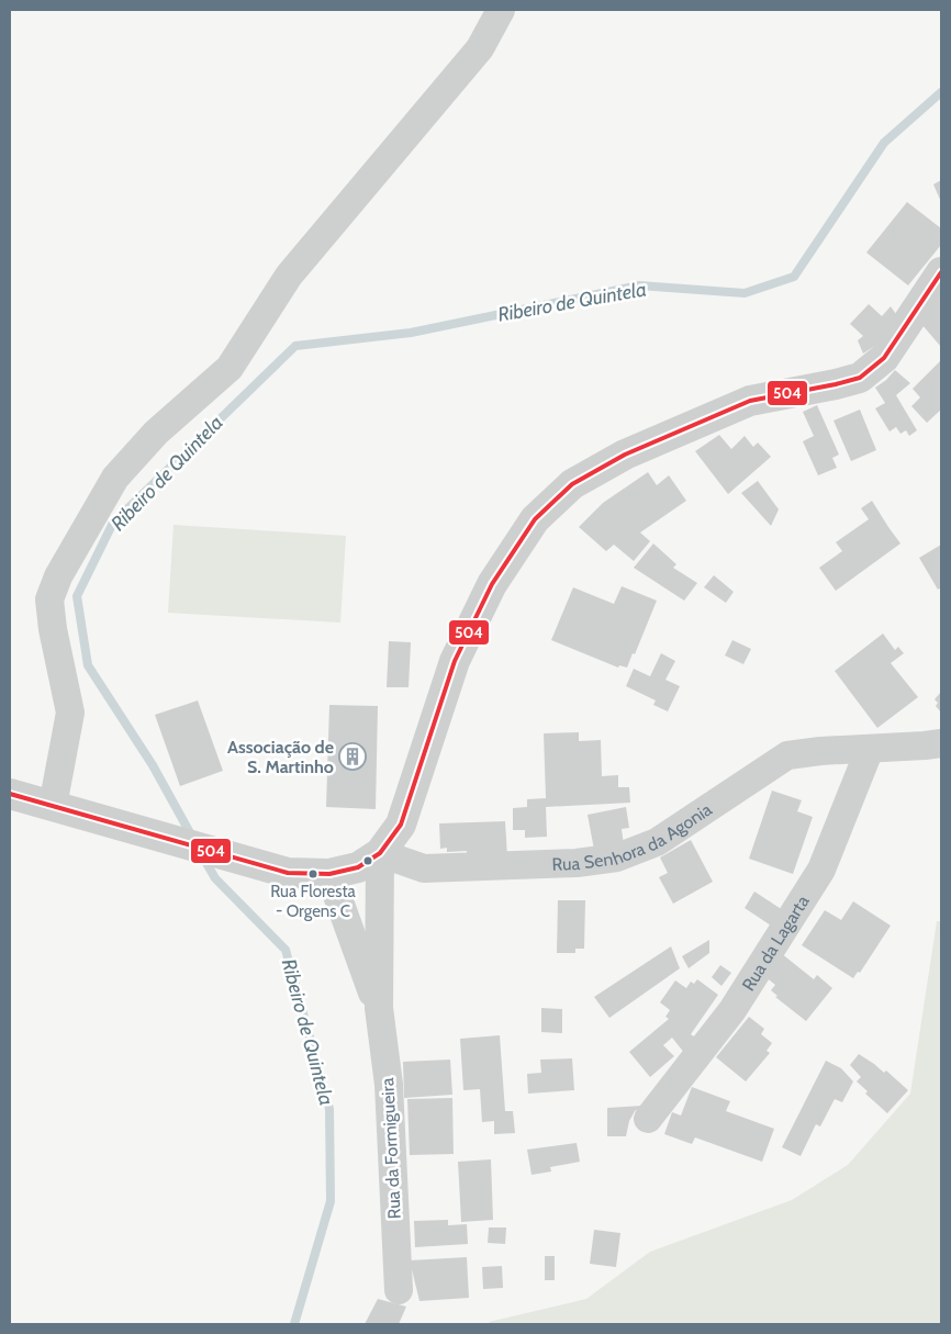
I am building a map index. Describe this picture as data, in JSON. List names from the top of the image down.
{
  "streets": {
    "street": ["Rua Senhora da Agonia", "Rua da Lagarta", "Rua da Formigueira"]
  },
  "crossings": [
    ["Rua Senhora da Agonia", "Rua da Lagarta"]
  ],
  "water": ["Ribeiro de Quintela"],
  "places": {
    "building": ["Associação de S. Martinho"],
    "other": ["Rua Floresta - Orgens C"]
  },
  "lines": ["transit line 504"]
}
